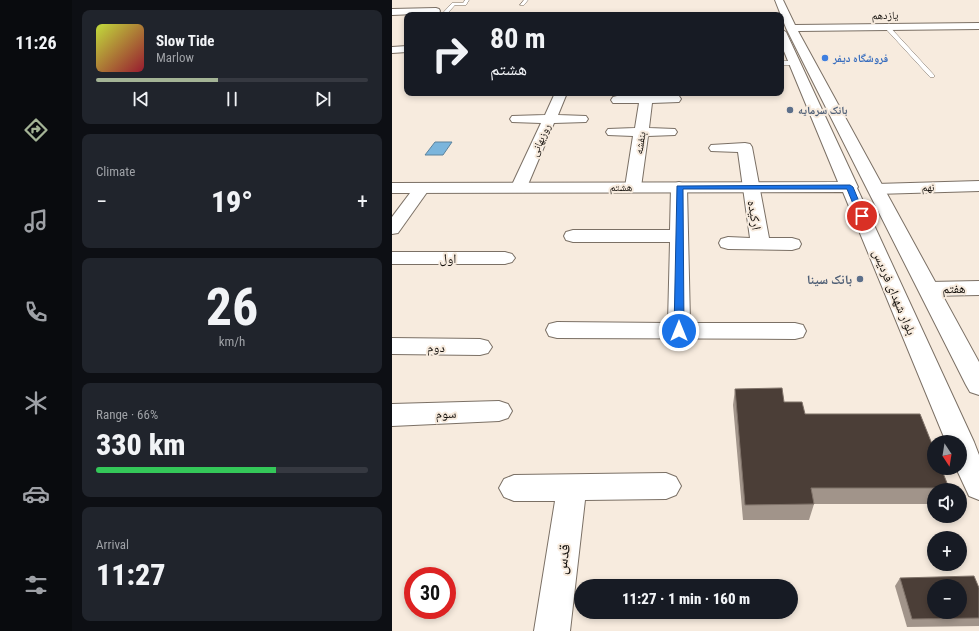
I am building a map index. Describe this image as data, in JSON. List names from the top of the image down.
{
  "streets": {
    "street": [
      "یازدهم",
      "روزبهانی",
      "بنفشه",
      "هشتم",
      "نهم",
      "ارکیده",
      "اول",
      "هفتم",
      "بلوار شهدای فردیس",
      "دوم",
      "سوم",
      "قدس"
    ]
  },
  "crossings": [
    ["یازدهم", "بلوار شهدای فردیس"],
    ["روزبهانی", "هشتم"],
    ["بنفشه", "هشتم"],
    ["هشتم", "ارکیده"],
    ["هشتم", "بلوار شهدای فردیس"],
    ["نهم", "بلوار شهدای فردیس"],
    ["هفتم", "بلوار شهدای فردیس"]
  ],
  "places": ["فروشگاه دیفر", "بانک سرمایه", "بانک سینا"],
  "north": "bottom",
  "page": {
    "tabs": "11:26",
    "turn": ["80 m", "هشتم"],
    "song": ["Slow Tide", "Marlow"],
    "tile": [
      "Climate",
      ["26", "km/h"],
      ["Range · 66%", "330 km"],
      ["Arrival", "11:27"]
    ],
    "heat": ["−", "19°", "+"],
    "map_buttons": ["+", "−"],
    "limit": "30",
    "trip": "11:27 · 1 min · 160 m"
  }
}
